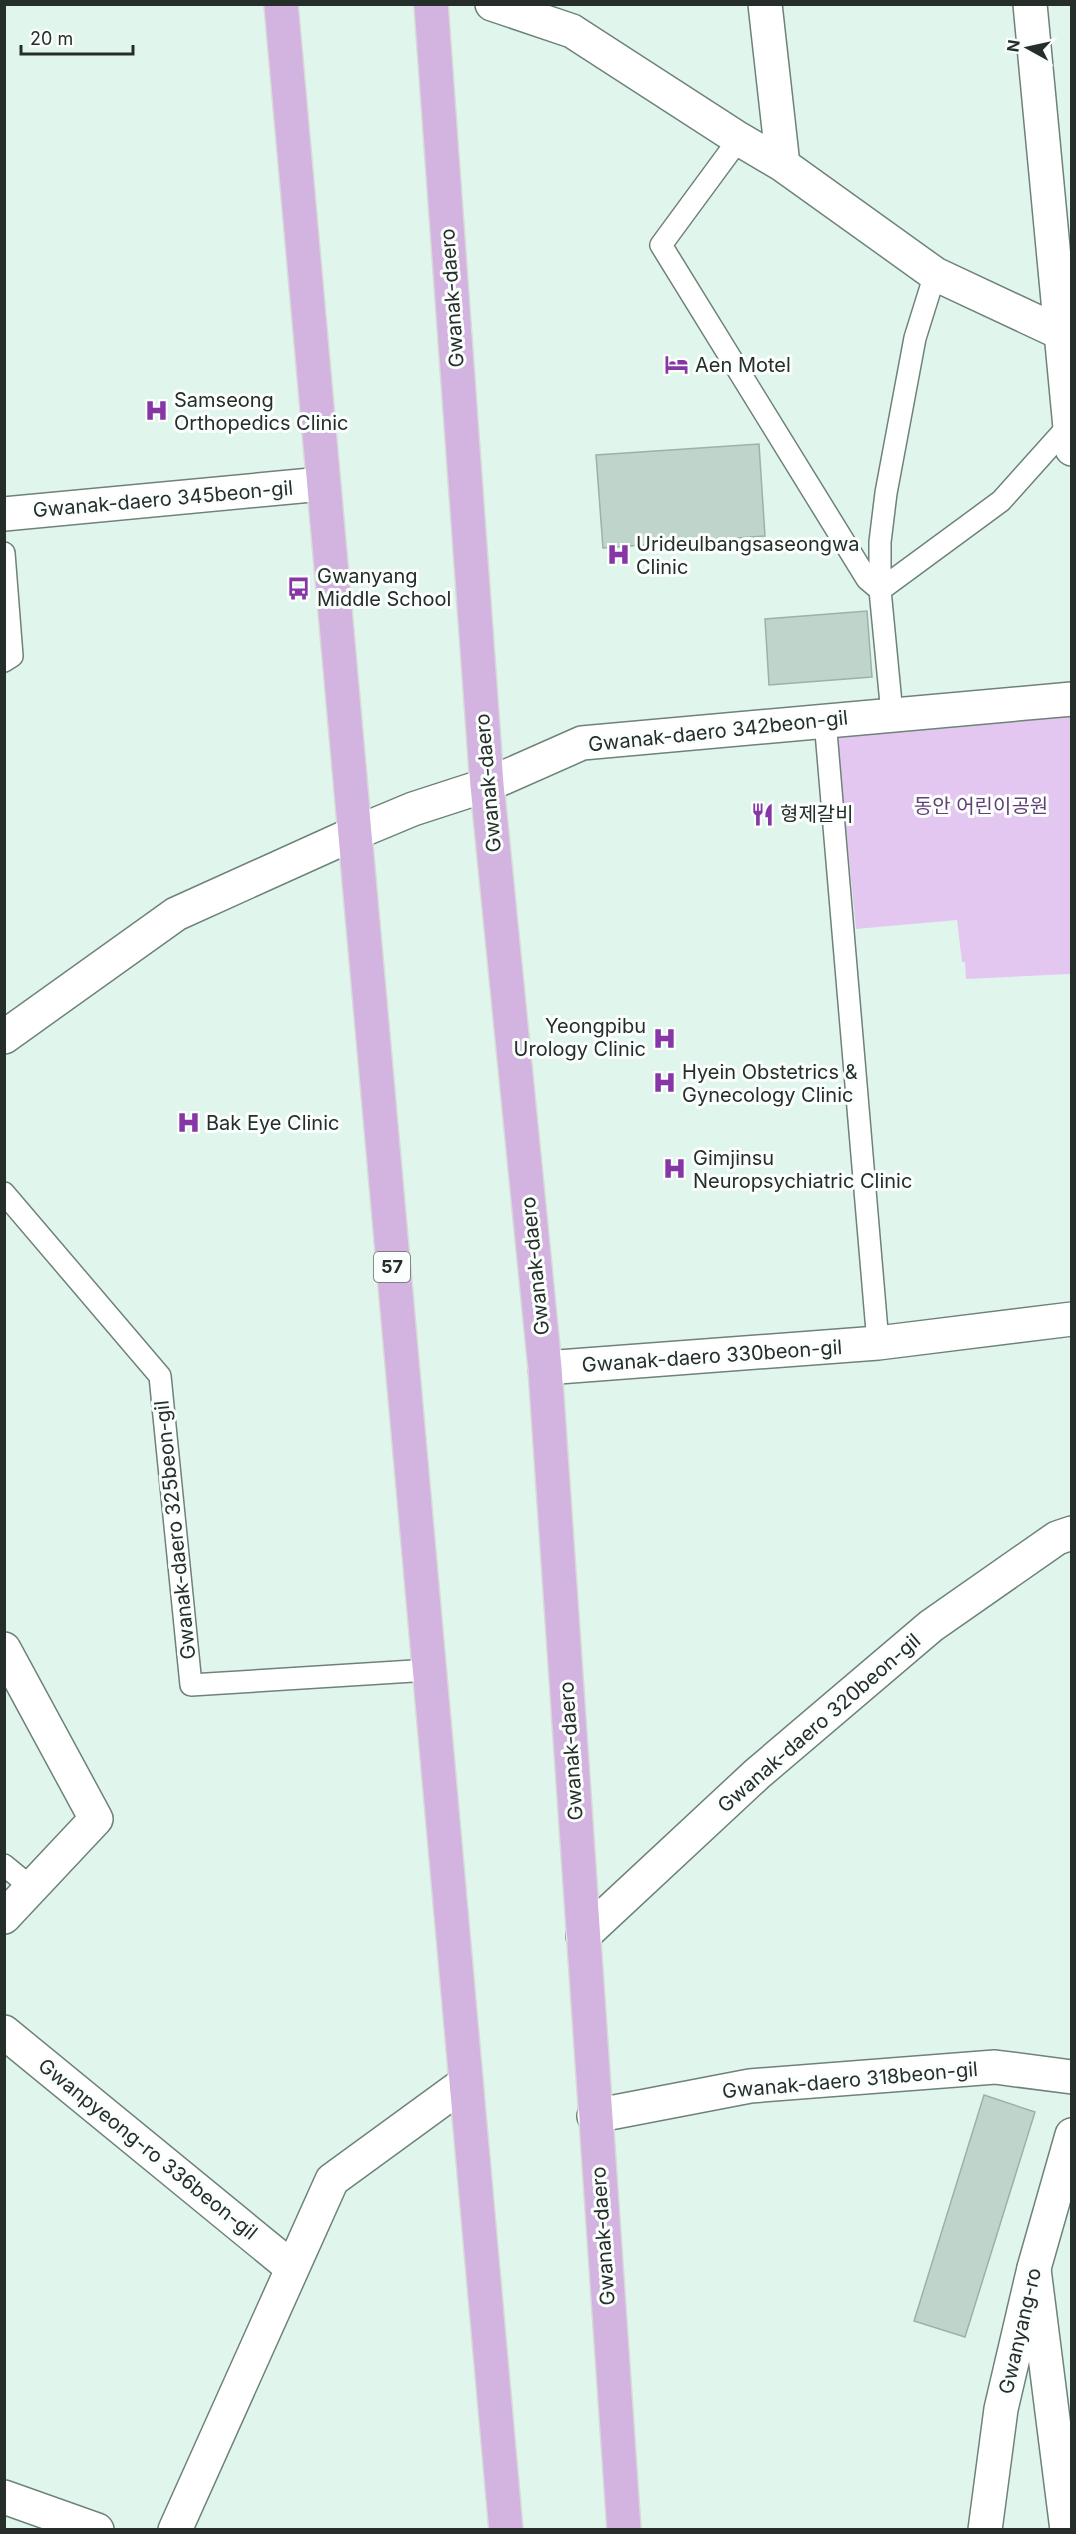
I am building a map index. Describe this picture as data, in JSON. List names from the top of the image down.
{
  "streets": {
    "main road": ["Gwanak-daero", "57"],
    "street": [
      "Gwanak-daero 345beon-gil",
      "Gwanak-daero 342beon-gil",
      "Gwanak-daero 330beon-gil",
      "Gwanak-daero 320beon-gil",
      "Gwanak-daero 318beon-gil",
      "Gwanpyeong-ro 336beon-gil",
      "Gwanyang-ro"
    ],
    "lane": ["Gwanak-daero 325beon-gil"]
  },
  "crossings": [
    ["Gwanak-daero", "Gwanak-daero 342beon-gil"],
    ["Gwanak-daero", "Gwanak-daero 330beon-gil"],
    ["Gwanak-daero", "Gwanak-daero 320beon-gil"],
    ["Gwanak-daero", "Gwanak-daero 318beon-gil"],
    ["Gwanak-daero 345beon-gil", "57"],
    ["Gwanak-daero 342beon-gil", "57"],
    ["57", "Gwanak-daero 325beon-gil"]
  ],
  "parks": ["동안 어린이공원"],
  "places": {
    "hotel": ["Aen Motel"],
    "hospital": [
      "Samseong Orthopedics Clinic",
      "Urideulbangsaseongwa Clinic",
      "Yeongpibu Urology Clinic",
      "Hyein Obstetrics & Gynecology Clinic",
      "Bak Eye Clinic",
      "Gimjinsu Neuropsychiatric Clinic"
    ],
    "bus stop": ["Gwanyang Middle School"],
    "restaurant": ["형제갈비"]
  },
  "scale_bar": "20 m",
  "north": "left"
}
